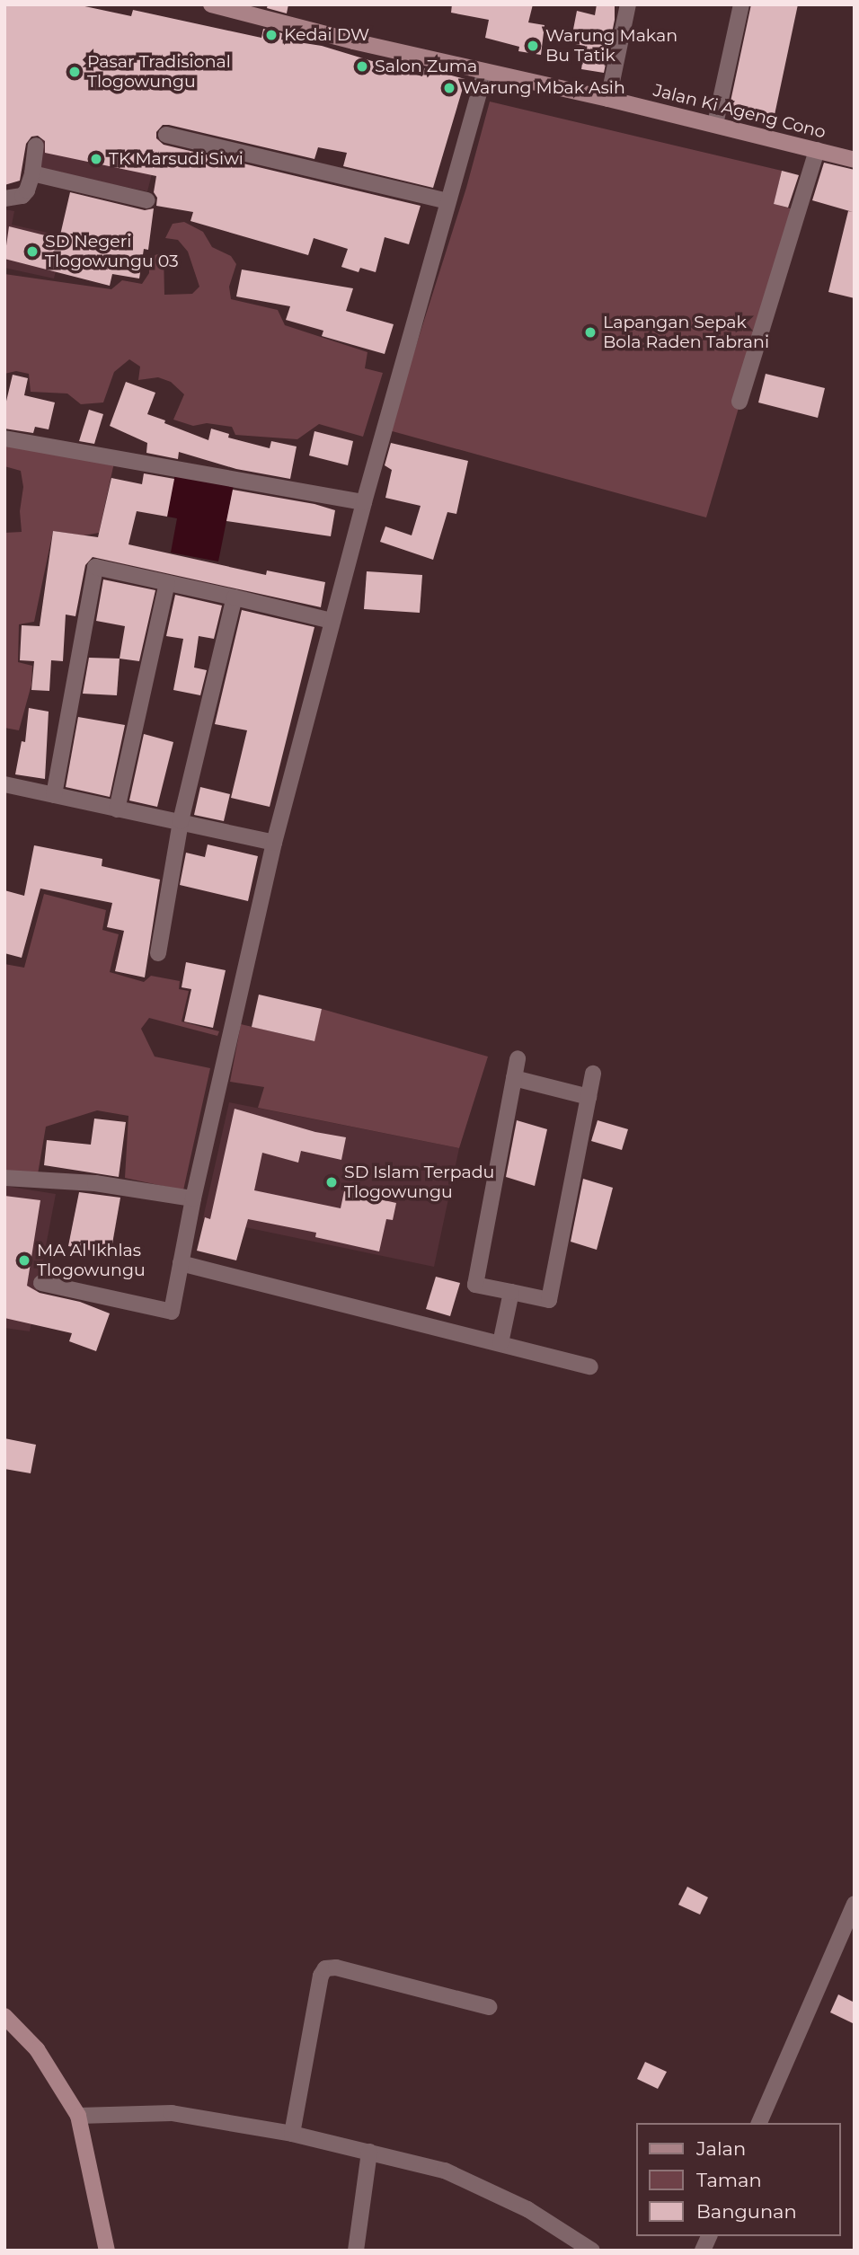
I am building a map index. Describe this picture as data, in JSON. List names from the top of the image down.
{
  "streets": {
    "main road": ["Jalan Ki Ageng Cono"]
  },
  "places": [
    "Kedai DW",
    "Warung Makan Bu Tatik",
    "Salon Zuma",
    "Pasar Tradisional Tlogowungu",
    "Warung Mbak Asih",
    "TK Marsudi Siwi",
    "SD Negeri Tlogowungu 03",
    "Lapangan Sepak Bola Raden Tabrani",
    "SD Islam Terpadu Tlogowungu",
    "MA Al Ikhlas Tlogowungu"
  ],
  "legend": ["Jalan", "Taman", "Bangunan"]
}
